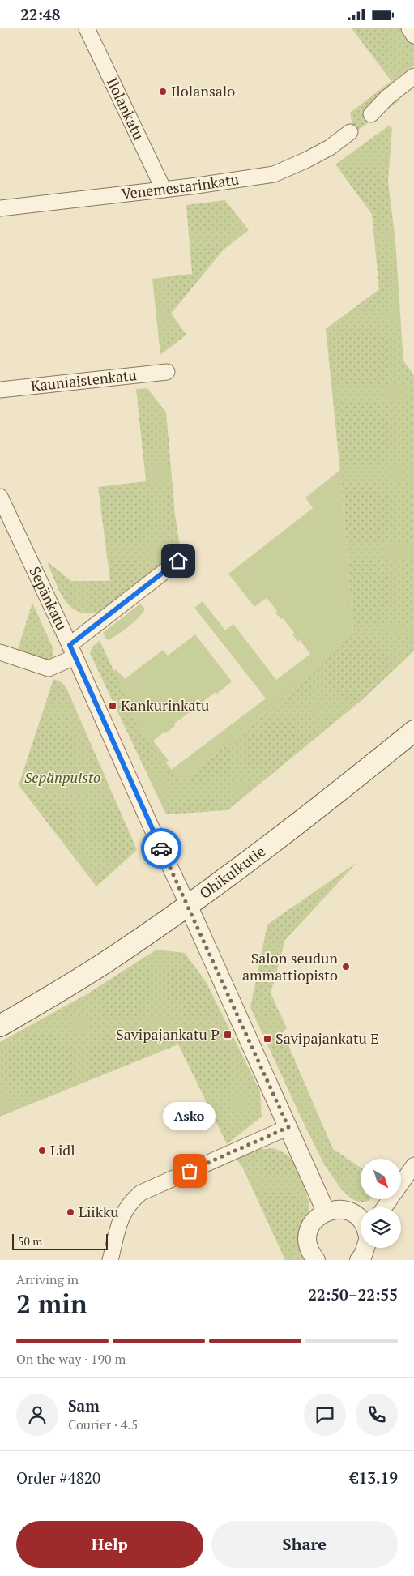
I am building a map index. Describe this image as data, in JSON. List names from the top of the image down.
{
  "streets": {
    "main road": ["Ohikulkutie"],
    "street": [
      "Ilolankatu",
      "Venemestarinkatu",
      "Kauniaistenkatu",
      "Sepänkatu"
    ]
  },
  "crossings": [
    ["Ilolankatu", "Venemestarinkatu"],
    ["Sepänkatu", "Ohikulkutie"]
  ],
  "parks": ["Sepänpuisto"],
  "places": {
    "other": [
      "Ilolansalo",
      "Salon seudun ammattiopisto",
      "Lidl",
      "Asko",
      "Liikku"
    ],
    "transit": ["Kankurinkatu", "Savipajankatu P", "Savipajankatu E"]
  },
  "scale_bar": "50 m",
  "north": "bottom right",
  "page": {
    "status": "22:48",
    "bubble": "Asko",
    "scale": "50 m",
    "heading": ["2 min", "Arriving in", "22:50–22:55"],
    "panel": [
      "Sam",
      "Courier · 4.5",
      "Order #4820",
      "€13.19"
    ],
    "bar": "On the way · 190 m",
    "buttons": ["Help", "Share"]
  }
}
